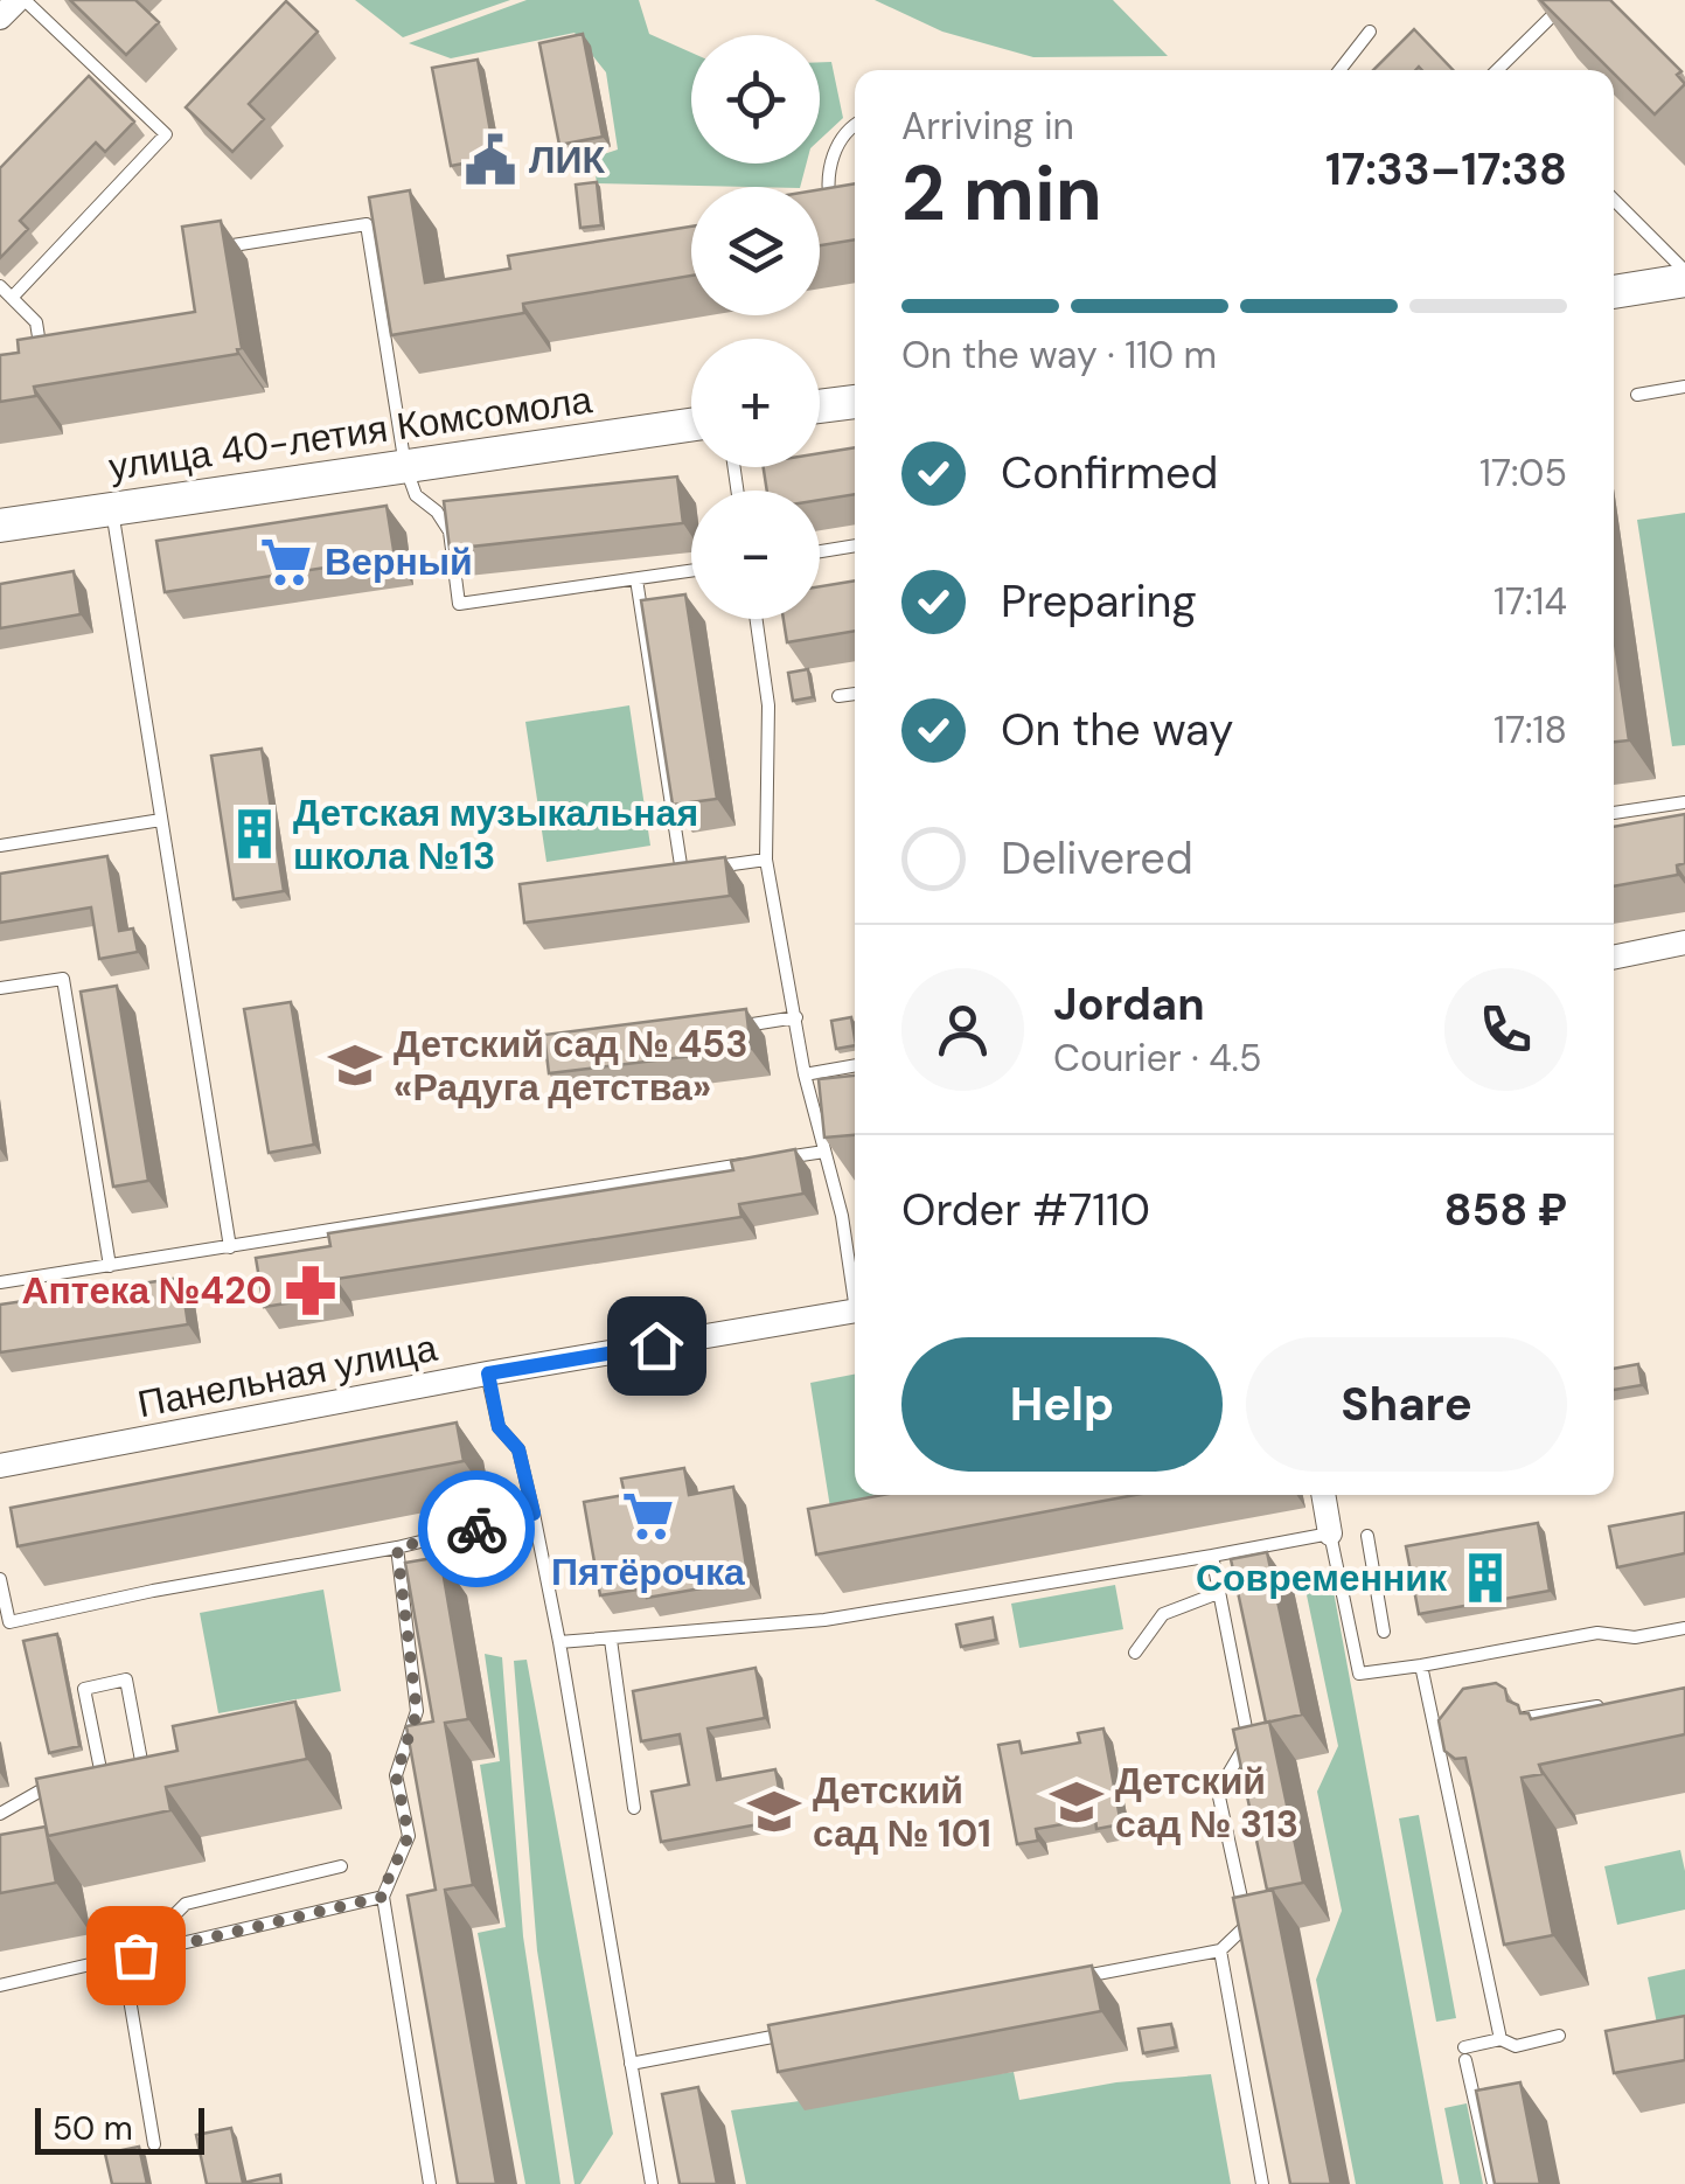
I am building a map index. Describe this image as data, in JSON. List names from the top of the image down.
{
  "streets": {
    "main road": ["улица 40-летия Комсомола"],
    "street": ["Панельная улица"]
  },
  "places": {
    "public building": ["ЛИК"],
    "supermarket": ["Верный", "Пятёрочка"],
    "building": ["Детская музыкальная школа №13", "Современник"],
    "school or university": ["Детский сад № 453 «Радуга детства»", "Детский сад № 313", "Детский сад № 101"],
    "pharmacy": ["Аптека №420"]
  },
  "scale_bar": "50 m",
  "page": {
    "map_buttons": ["+", "−"],
    "heading": ["2 min", "Arriving in", "17:33–17:38"],
    "panel": [
      "Jordan",
      "Courier · 4.5",
      "Order #7110",
      "858 ₽"
    ],
    "bar": "On the way · 110 m",
    "list": [
      ["Confirmed", "17:05"],
      ["Preparing", "17:14"],
      ["On the way", "17:18"],
      "Delivered"
    ],
    "buttons": ["Help", "Share"],
    "scale": "50 m"
  }
}
